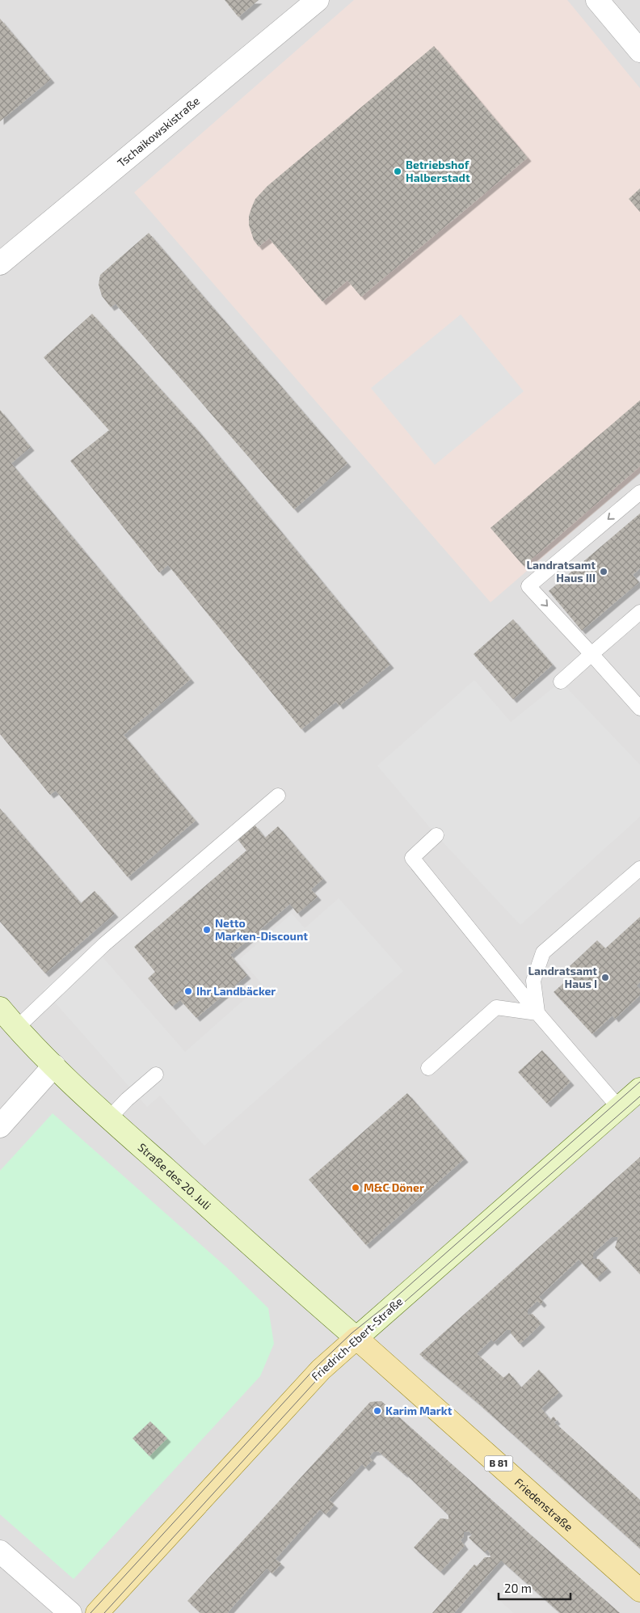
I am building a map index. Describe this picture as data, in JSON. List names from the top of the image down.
{
  "streets": {
    "main road": ["Friedrich-Ebert-Straße", "B 81", "Friedenstraße"],
    "street": ["Tschaikowskistraße", "Straße des 20. Juli"]
  },
  "crossings": [
    ["Straße des 20. Juli", "Friedrich-Ebert-Straße"],
    ["Straße des 20. Juli", "Friedenstraße"],
    ["Friedrich-Ebert-Straße", "Friedenstraße"]
  ],
  "places": [
    "Betriebshof Halberstadt",
    "Landratsamt Haus III",
    "Netto Marken-Discount",
    "Landratsamt Haus I",
    "Ihr Landbäcker",
    "M&C Döner",
    "Karim Markt"
  ],
  "scale_bar": "20 m"
}
